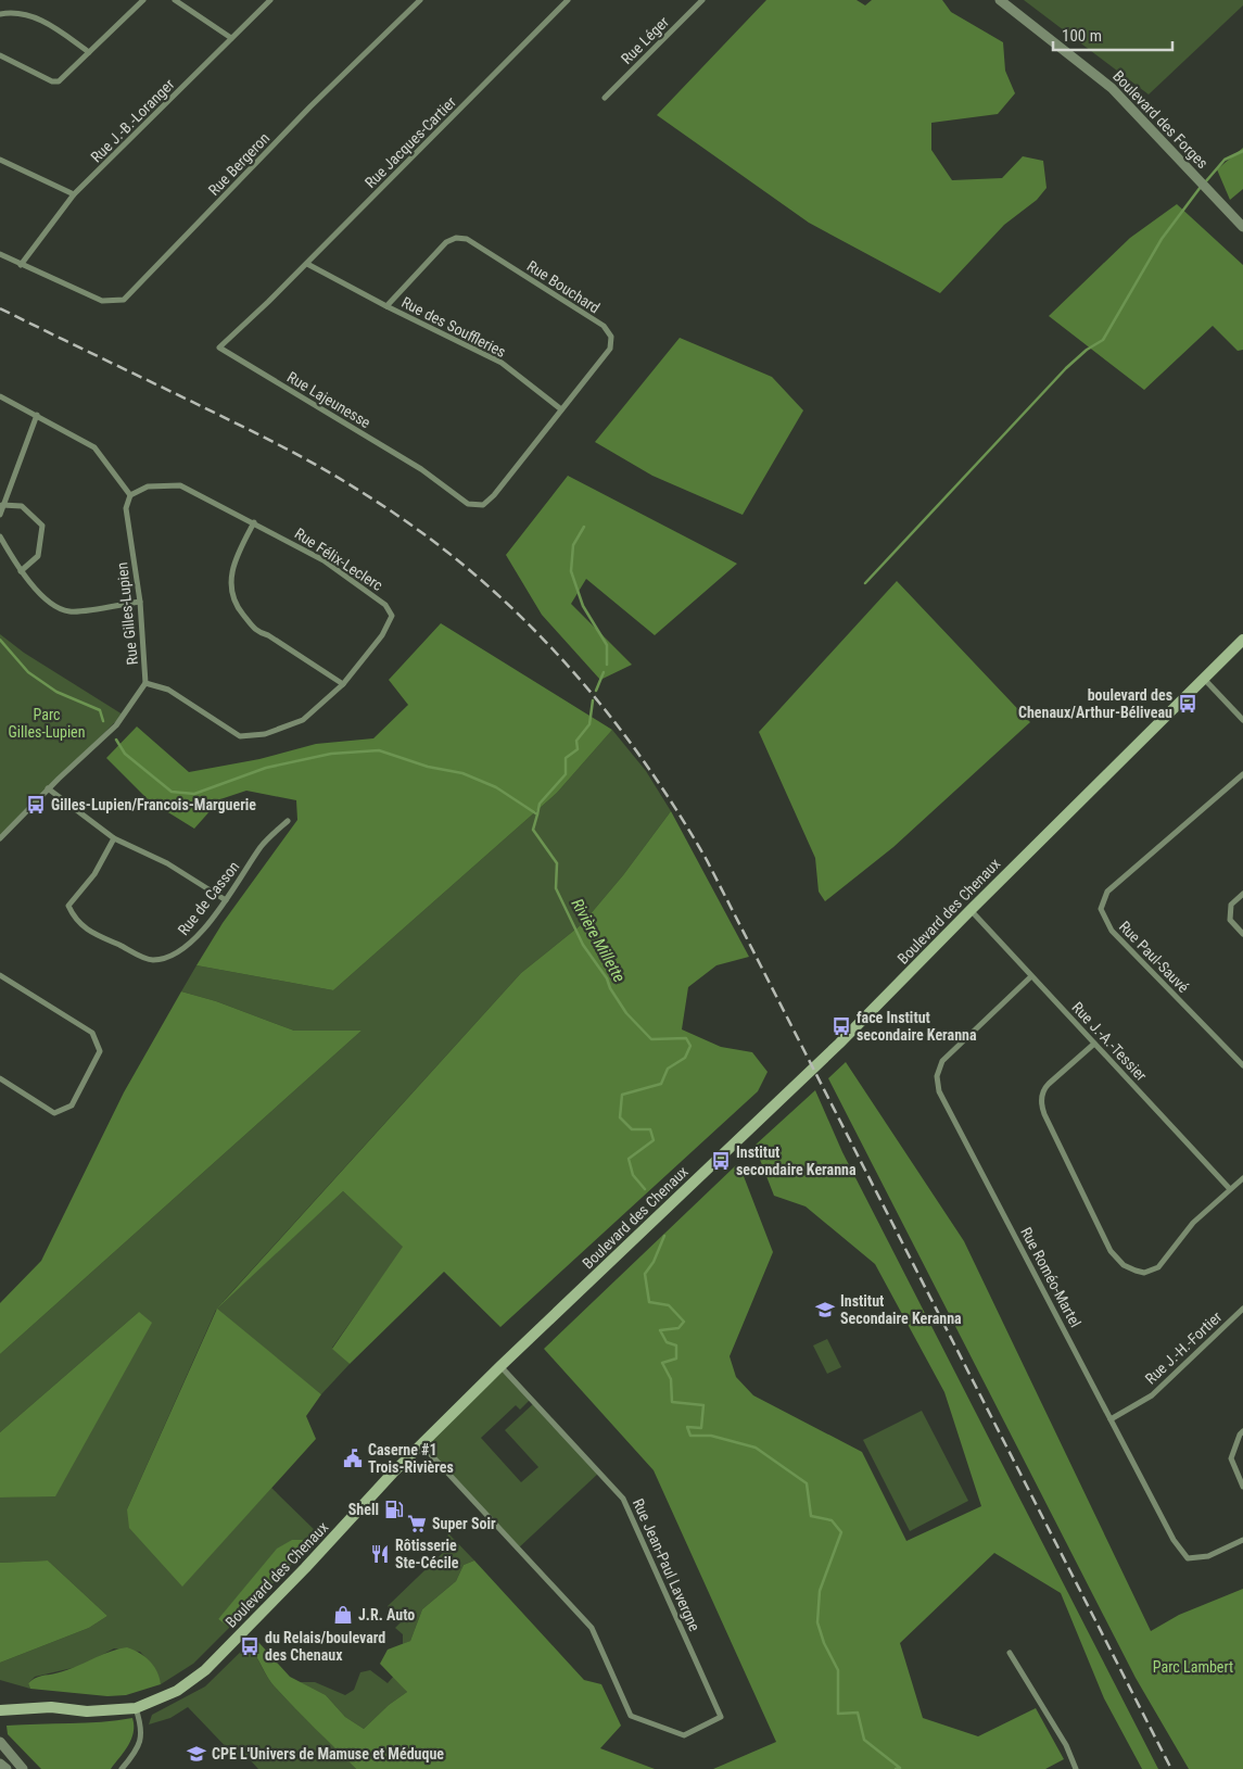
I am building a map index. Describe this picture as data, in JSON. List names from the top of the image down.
{
  "streets": {
    "main road": ["Boulevard des Chenaux"],
    "street": [
      "Rue Léger",
      "Boulevard des Forges",
      "Rue J.-B.-Loranger",
      "Rue Jacques-Cartier",
      "Rue Bergeron",
      "Rue Bouchard",
      "Rue des Souffleries",
      "Rue Lajeunesse",
      "Rue Félix-Leclerc",
      "Rue Gilles-Lupien",
      "Rue de Casson",
      "Rue Paul-Sauvé",
      "Rue J.-A.-Tessier",
      "Rue Roméo-Martel",
      "Rue J.-H.-Fortier",
      "Rue Jean-Paul Lavergne"
    ]
  },
  "crossings": [
    ["Rue J.-B.-Loranger", "Rue Bergeron"],
    ["Rue Jacques-Cartier", "Rue des Souffleries"],
    ["Rue Jacques-Cartier", "Rue Lajeunesse"],
    ["Rue Bouchard", "Rue des Souffleries"],
    ["Rue Bouchard", "Rue Lajeunesse"],
    ["Rue Félix-Leclerc", "Rue Gilles-Lupien"],
    ["Boulevard des Chenaux", "Rue J.-A.-Tessier"],
    ["Boulevard des Chenaux", "Rue Jean-Paul Lavergne"],
    ["Rue J.-A.-Tessier", "Rue Roméo-Martel"],
    ["Rue Roméo-Martel", "Rue J.-H.-Fortier"]
  ],
  "water": ["Rivière Millette"],
  "parks": ["Parc Gilles-Lupien", "Parc Lambert"],
  "places": {
    "bus stop": [
      "boulevard des Chenaux/Arthur-Béliveau",
      "Gilles-Lupien/Francois-Marguerie",
      "face Institut secondaire Keranna",
      "Institut secondaire Keranna",
      "du Relais/boulevard des Chenaux"
    ],
    "school or university": ["Institut Secondaire Keranna", "CPE L'Univers de Mamuse et Méduque"],
    "public building": ["Caserne #1 Trois-Rivières"],
    "fuel station": ["Shell"],
    "supermarket": ["Super Soir"],
    "restaurant": ["Rôtisserie Ste-Cécile"],
    "shop": ["J.R. Auto"]
  },
  "scale_bar": "100 m"
}
